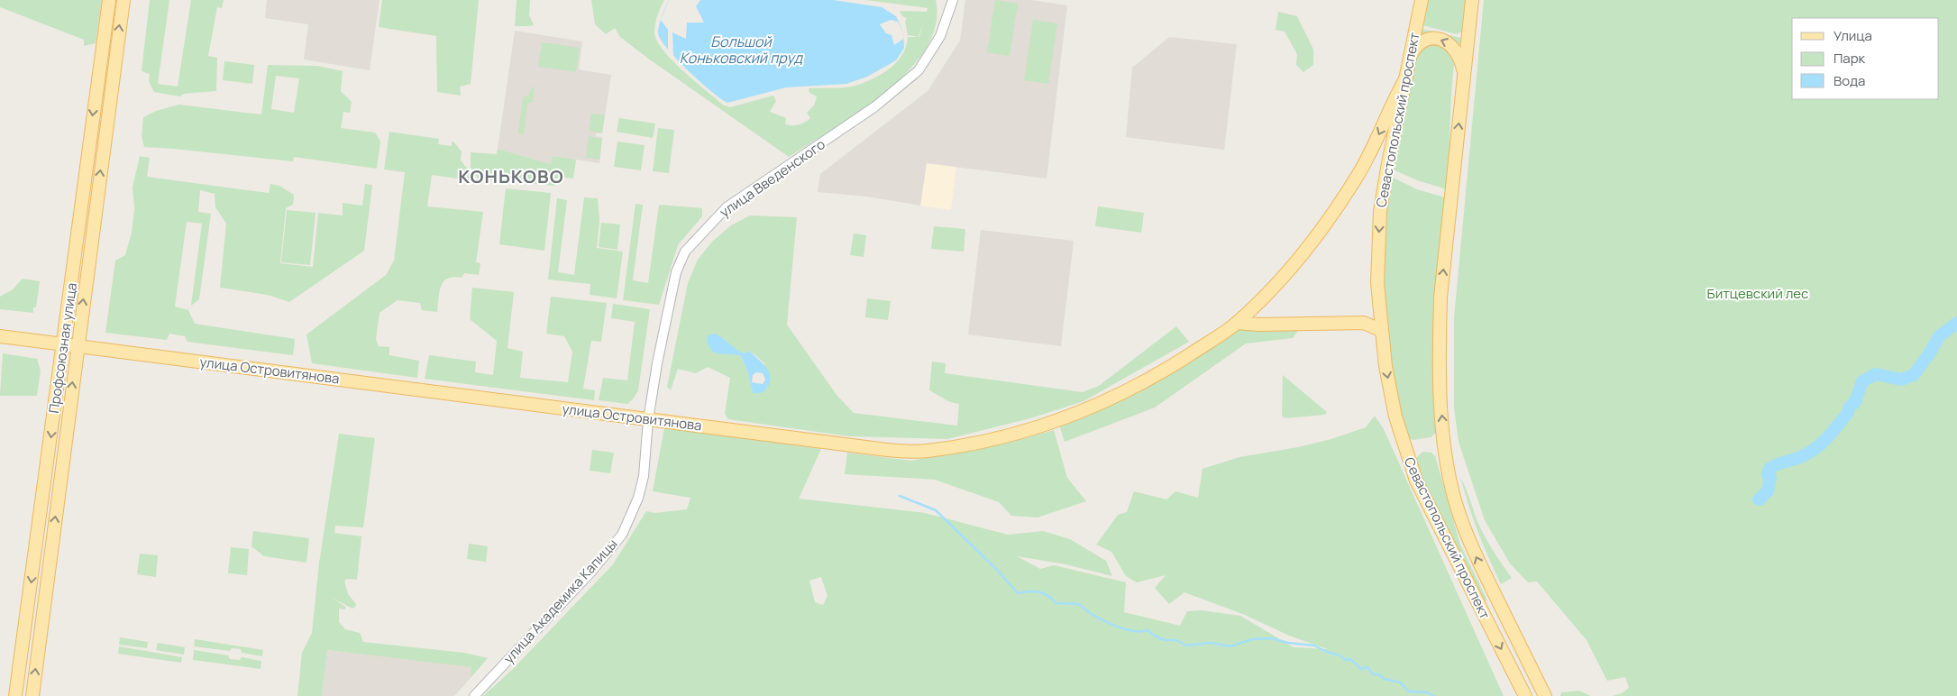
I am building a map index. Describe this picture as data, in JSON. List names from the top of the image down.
{
  "streets": {
    "main road": ["Севастопольский проспект", "Профсоюзная улица", "улица Островитянова"],
    "street": ["улица Введенского", "улица Академика Капицы"]
  },
  "crossings": [
    ["Севастопольский проспект", "улица Островитянова"],
    ["улица Введенского", "улица Островитянова"],
    ["улица Введенского", "улица Академика Капицы"],
    ["Профсоюзная улица", "улица Островитянова"],
    ["улица Островитянова", "улица Академика Капицы"]
  ],
  "districts": ["КОНЬКОВО"],
  "water": ["Большой Коньковский пруд"],
  "parks": ["Битцевский лес"],
  "legend": ["Улица", "Парк", "Вода"]
}
